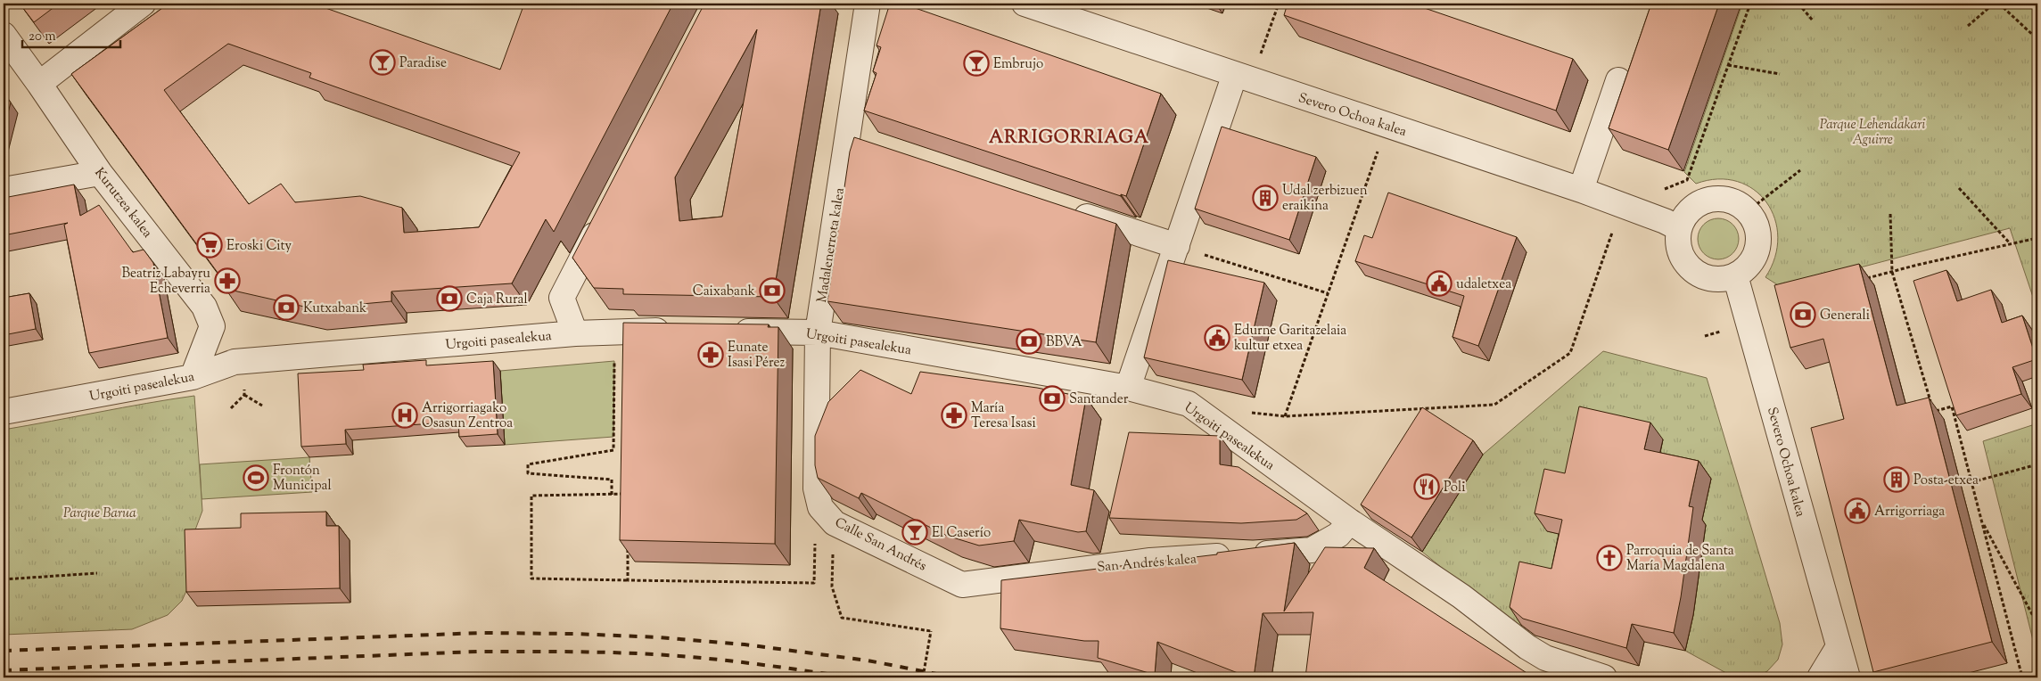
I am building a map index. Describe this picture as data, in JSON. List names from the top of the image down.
{
  "streets": {
    "street": [
      "Severo Ochoa kalea",
      "Kurutzea kalea",
      "Madalenerrota kalea",
      "Urgoiti pasealekua",
      "Calle San Andrés",
      "San Andrés kalea"
    ]
  },
  "crossings": [
    ["Kurutzea kalea", "Urgoiti pasealekua"],
    ["Madalenerrota kalea", "Urgoiti pasealekua"],
    ["Madalenerrota kalea", "Calle San Andrés"],
    ["Urgoiti pasealekua", "San Andrés kalea"],
    ["Calle San Andrés", "San Andrés kalea"]
  ],
  "districts": ["ARRIGORRIAGA"],
  "parks": ["Parque Lehendakari Aguirre", "Parque Barua"],
  "places": {
    "bar": ["Paradise", "Embrujo", "El Caserío"],
    "building": ["Udal zerbizuen eraikina", "Posta-etxea"],
    "supermarket": ["Eroski City"],
    "pharmacy": ["Beatriz Labayru Echeverria", "Eunate Isasi Pérez", "María Teresa Isasi"],
    "public building": ["udaletxea", "Edurne Garitazelaia kultur etxea", "Arrigorriaga"],
    "bank": [
      "Caixabank",
      "Caja Rural",
      "Kutxabank",
      "Generali",
      "BBVA",
      "Santander"
    ],
    "hospital": ["Arrigorriagako Osasun Zentroa"],
    "sports": ["Frontón Municipal"],
    "restaurant": ["Poli"],
    "church": ["Parroquia de Santa María Magdalena"]
  },
  "scale_bar": "20 m"
}
